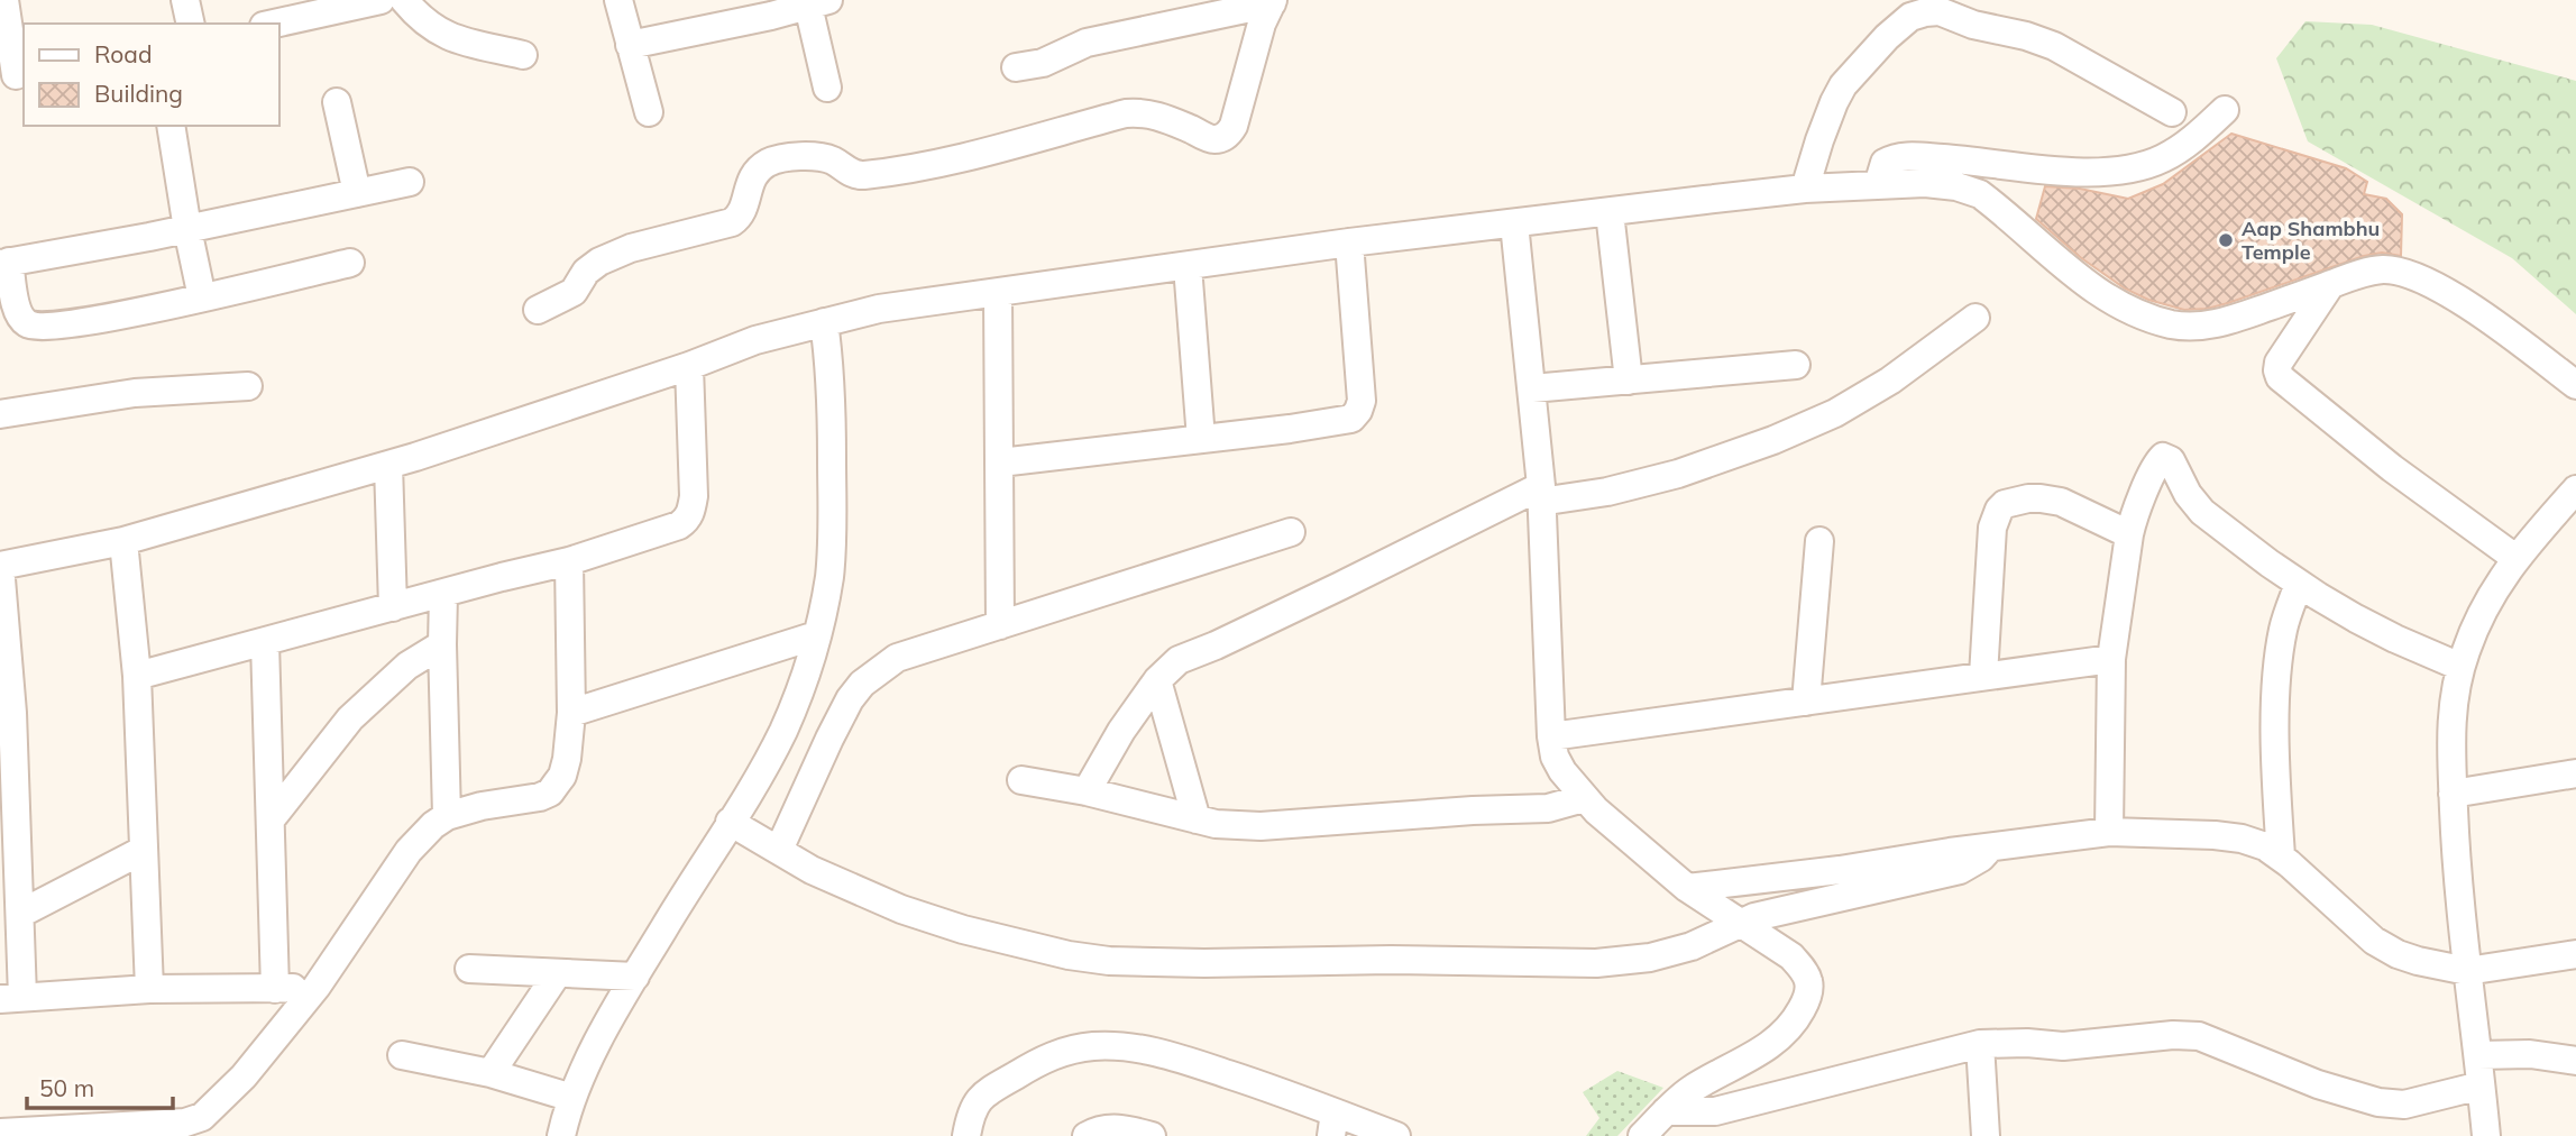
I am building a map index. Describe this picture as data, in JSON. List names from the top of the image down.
{
  "places": ["Aap Shambhu Temple"],
  "legend": ["Road", "Building"],
  "scale_bar": "50 m"
}
